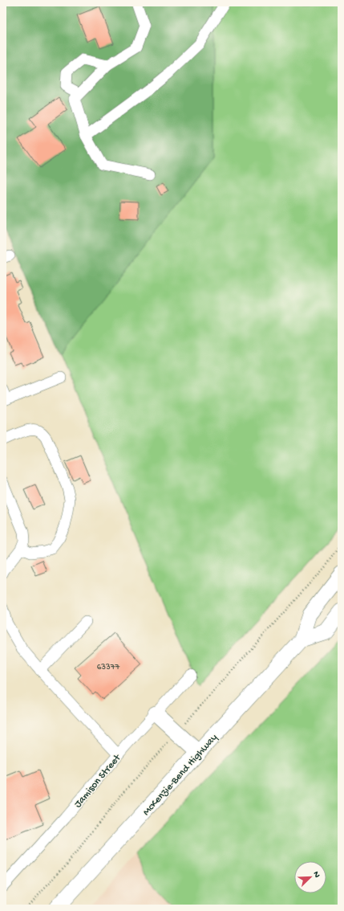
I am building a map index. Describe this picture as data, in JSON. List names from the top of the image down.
{
  "streets": {
    "highway": ["McKenzie-Bend Highway"],
    "street": ["Jamison Street"]
  },
  "house_numbers": ["63377"],
  "north": "top right"
}
